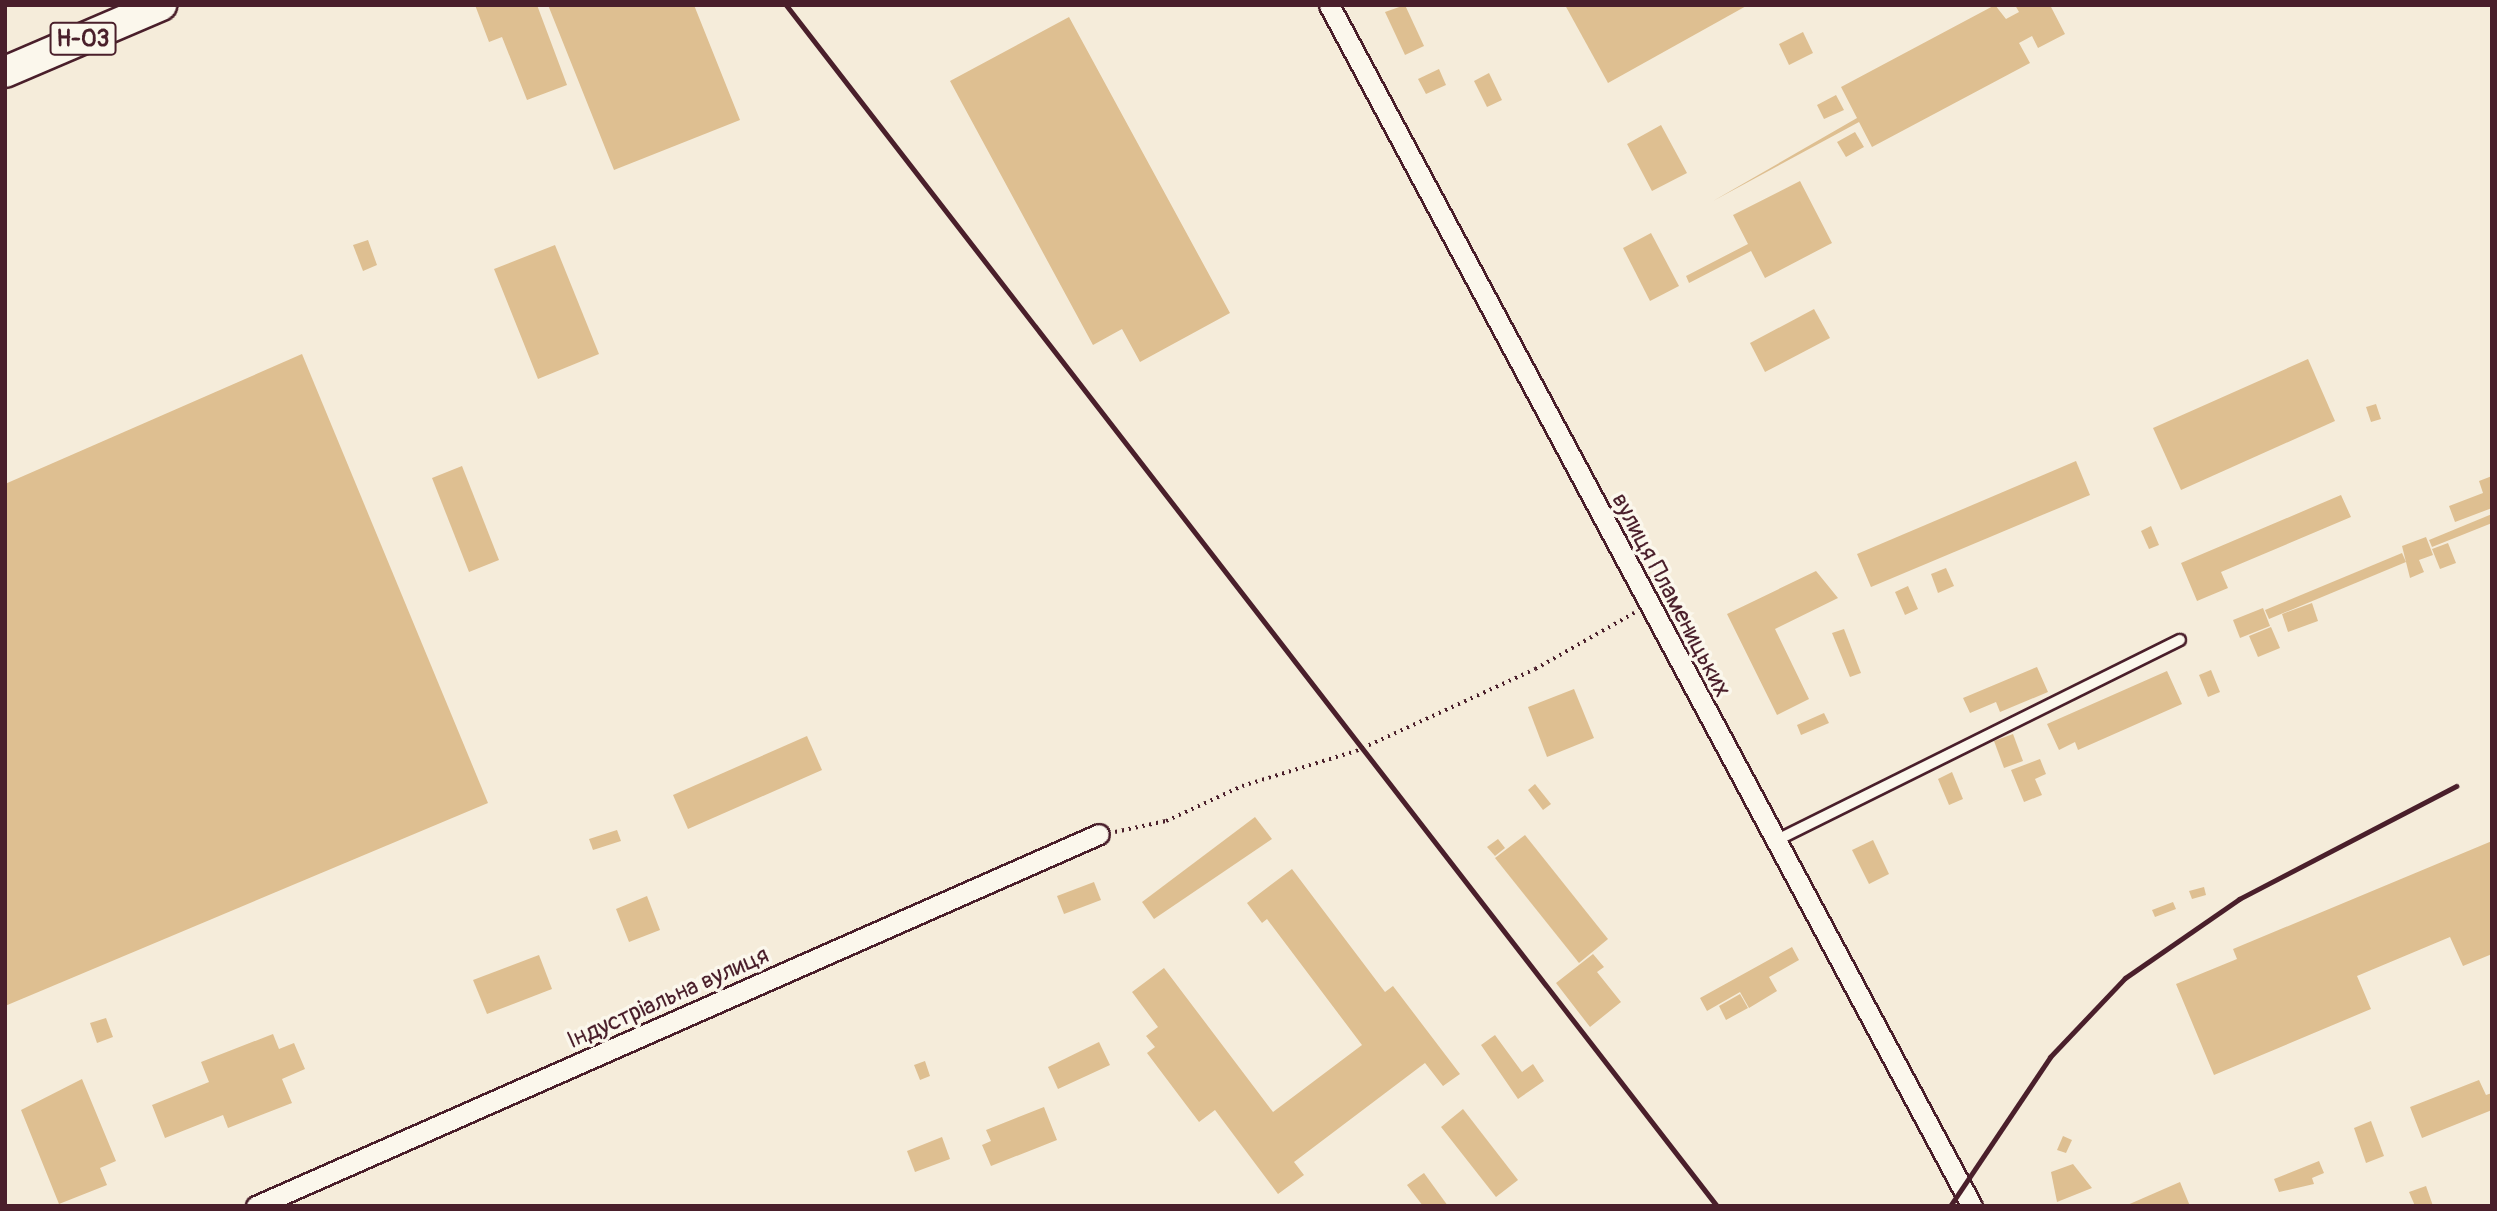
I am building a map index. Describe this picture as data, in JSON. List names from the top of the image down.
{
  "streets": {
    "main road": ["Н-03"],
    "street": ["вулиця Пламеницьких", "Індустріальна вулиця"]
  }
}
